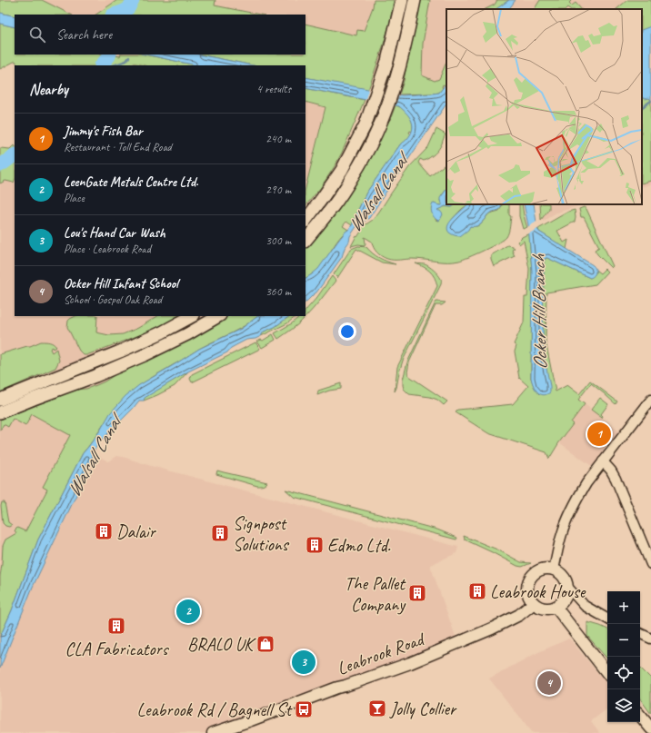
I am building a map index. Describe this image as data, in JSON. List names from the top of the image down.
{
  "streets": {
    "main road": ["Leabrook Road"]
  },
  "water": ["Walsall Canal", "Ocker Hill Branch"],
  "places": {
    "building": [
      "Dalair",
      "Signpost Solutions",
      "Edmo Ltd.",
      "Leabrook House",
      "The Pallet Company",
      "CLA Fabricators"
    ],
    "shop": ["BRALO UK"],
    "bar": ["Jolly Collier"],
    "bus stop": ["Leabrook Rd / Bagnell St"]
  },
  "page": {
    "search": "Search here",
    "heading": ["Nearby", "4 results"],
    "list": [
      {
        "mark": "1",
        "name": "Jimmy's Fish Bar",
        "note": "Restaurant · Toll End Road",
        "value": "240 m"
      },
      {
        "mark": "2",
        "name": "LeenGate Metals Centre Ltd.",
        "note": "Place",
        "value": "290 m"
      },
      {
        "mark": "3",
        "name": "Lou's Hand Car Wash",
        "note": "Place · Leabrook Road",
        "value": "300 m"
      },
      {
        "mark": "4",
        "name": "Ocker Hill Infant School",
        "note": "School · Gospel Oak Road",
        "value": "360 m"
      }
    ],
    "pins": [
      "1",
      "2",
      "3",
      "4"
    ],
    "map_buttons": ["+", "−"]
  }
}
